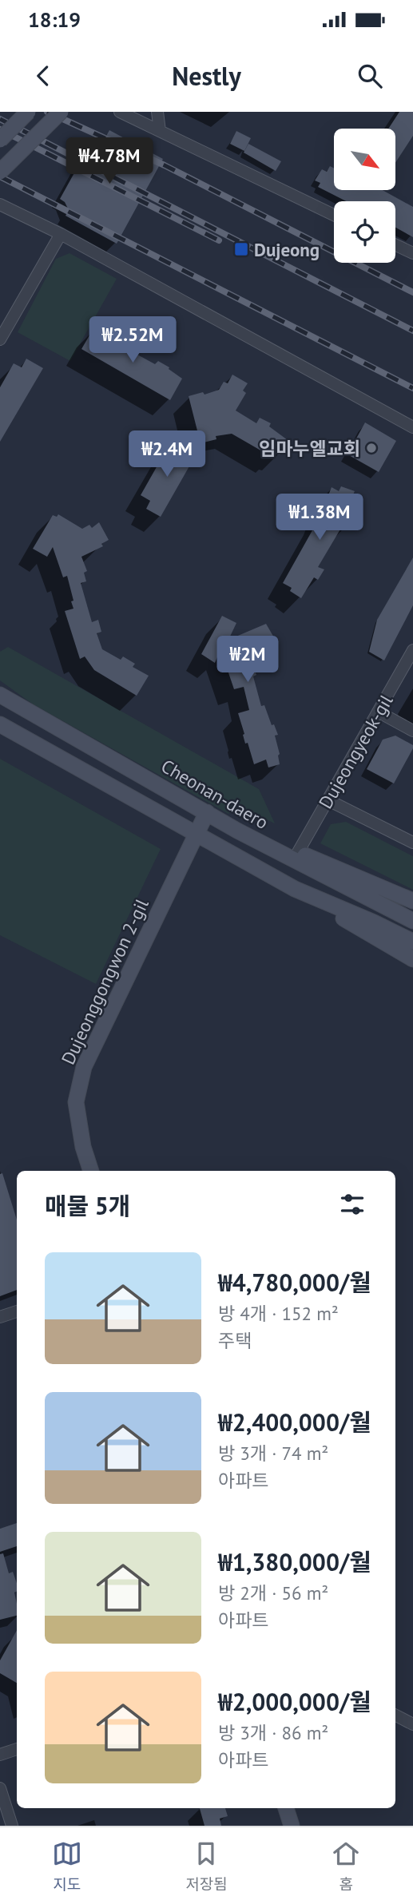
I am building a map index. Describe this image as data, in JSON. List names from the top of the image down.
{
  "streets": {
    "main road": ["Cheonan-daero", "Dujeonggongwon 2-gil"],
    "street": ["Dujeongyeok-gil"]
  },
  "crossings": [
    ["Cheonan-daero", "Dujeonggongwon 2-gil"]
  ],
  "places": {
    "transit": ["Dujeong"],
    "other": ["임마누엘교회"]
  },
  "north": "bottom right",
  "page": {
    "status": "18:19",
    "header": "Nestly",
    "price": [
      "₩4.78M",
      "₩2.52M",
      "₩2.4M",
      "₩1.38M",
      "₩2M"
    ],
    "heading": "매물 5개",
    "list": [
      {
        "name": "₩4,780,000/월",
        "note": "방 4개 · 152 m² · 주택"
      },
      {
        "name": "₩2,400,000/월",
        "note": "방 3개 · 74 m² · 아파트"
      },
      {
        "name": "₩1,380,000/월",
        "note": "방 2개 · 56 m² · 아파트"
      },
      {
        "name": "₩2,000,000/월",
        "note": "방 3개 · 86 m² · 아파트"
      }
    ],
    "tabs": ["지도", "저장됨", "홈"]
  }
}
